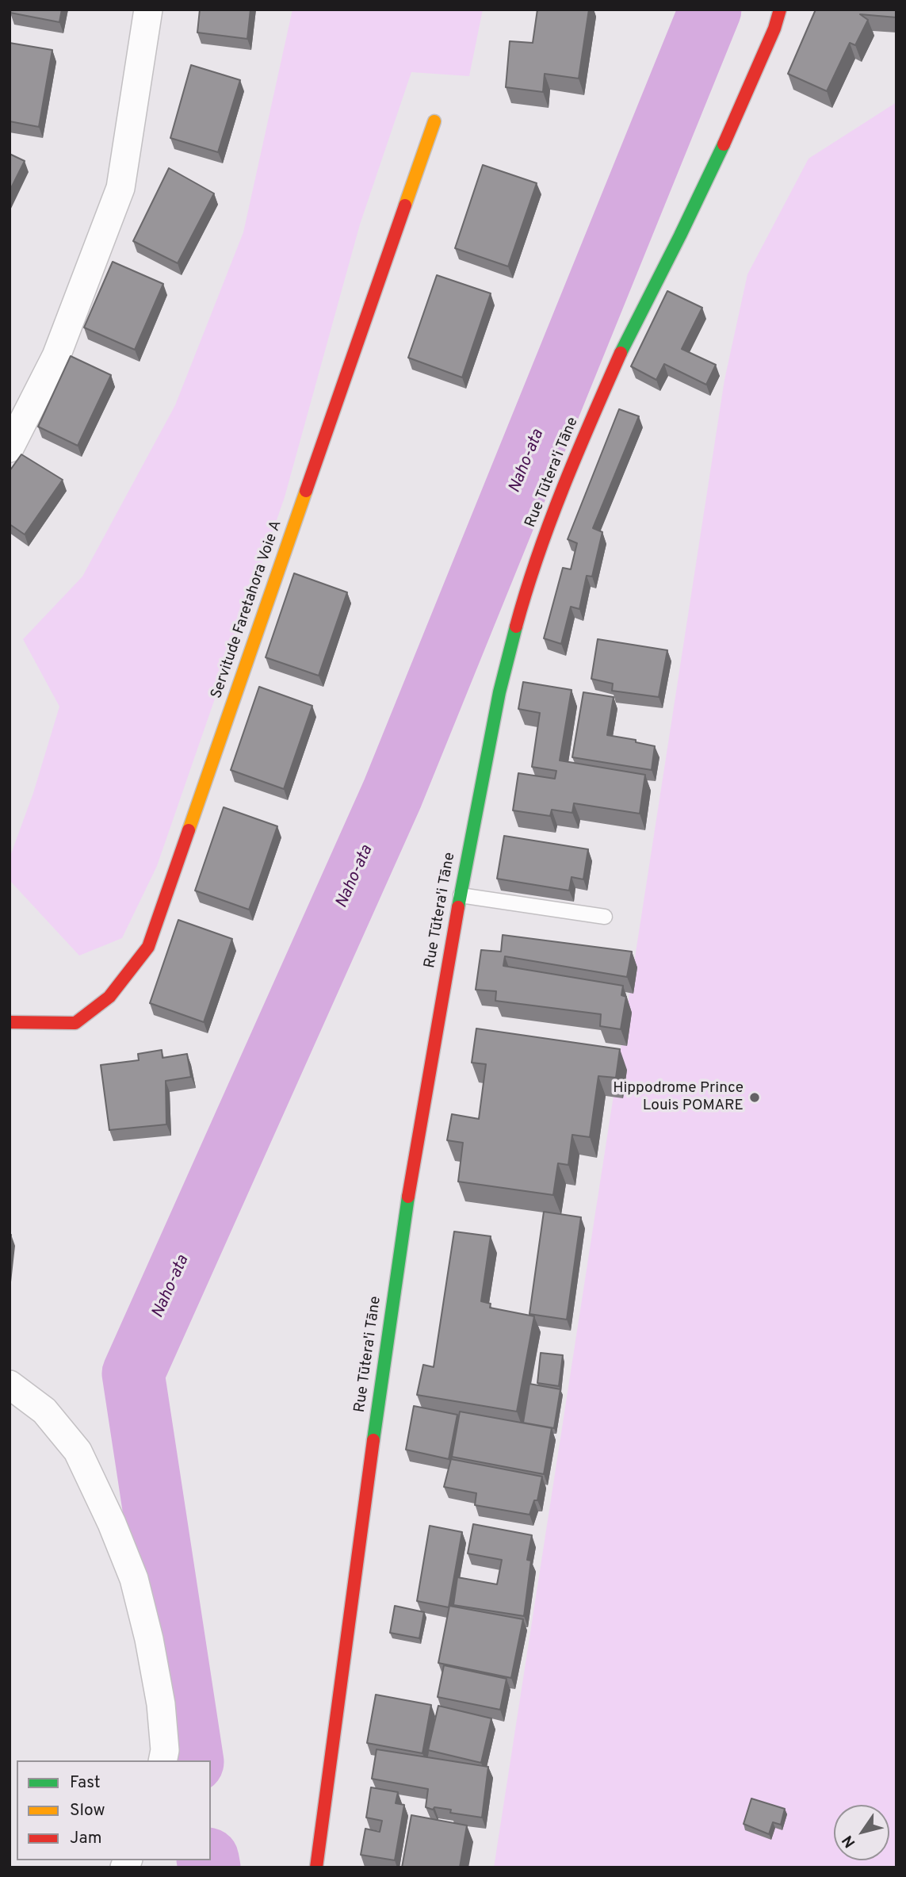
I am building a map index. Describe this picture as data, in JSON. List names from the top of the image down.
{
  "streets": {
    "street": ["Rue Tūtera'i Tāne", "Servitude Faretahora Voie A"]
  },
  "water": ["Naho-ata"],
  "places": ["Hippodrome Prince Louis POMARE"],
  "legend": ["Fast", "Slow", "Jam"],
  "north": "bottom left"
}
